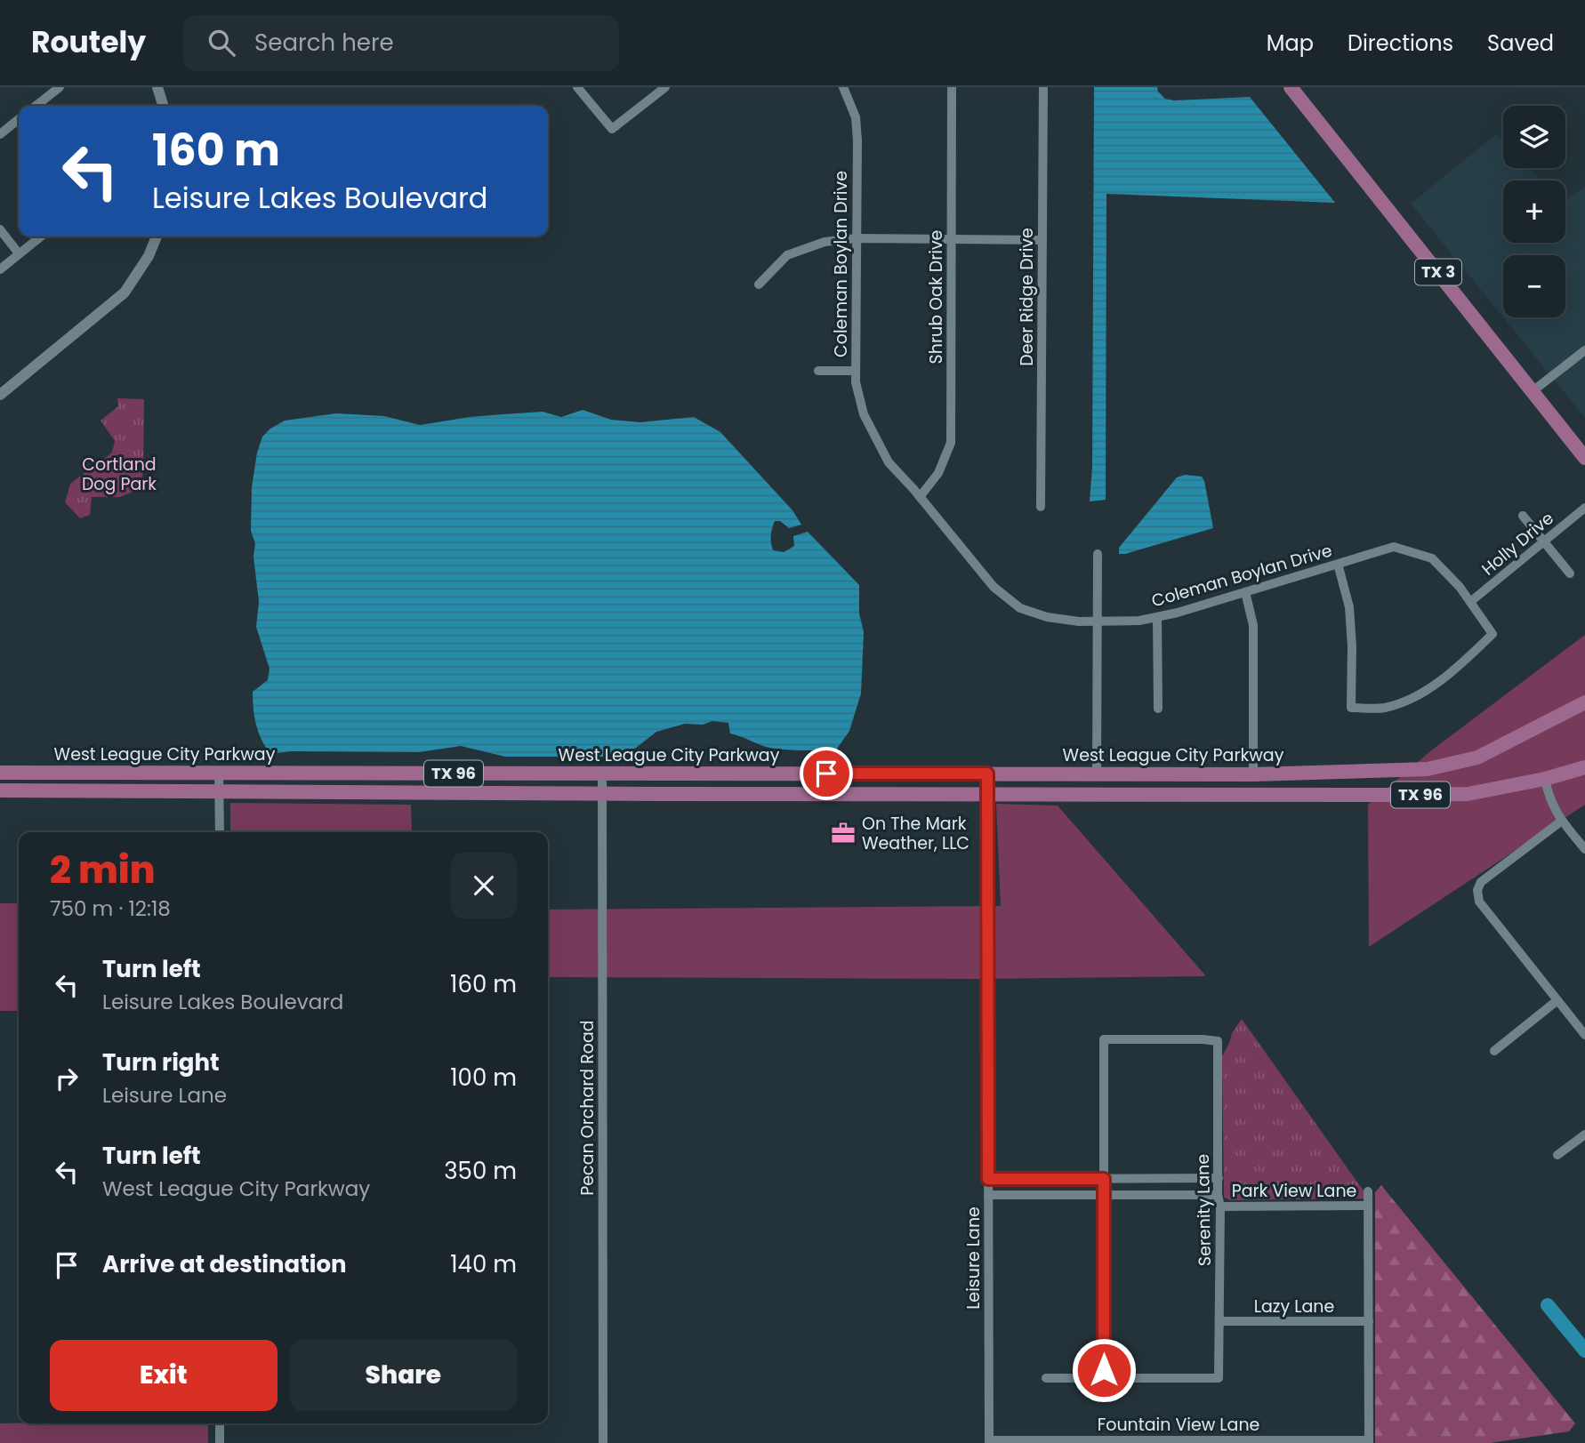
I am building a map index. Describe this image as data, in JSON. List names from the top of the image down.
{
  "streets": {
    "main road": ["TX 3", "West League City Parkway", "TX 96"],
    "street": [
      "Coleman Boylan Drive",
      "Shrub Oak Drive",
      "Deer Ridge Drive",
      "Holly Drive",
      "Pecan Orchard Road",
      "Park View Lane",
      "Serenity Lane",
      "Leisure Lane",
      "Lazy Lane",
      "Fountain View Lane"
    ]
  },
  "crossings": [
    ["Coleman Boylan Drive", "Shrub Oak Drive"],
    ["Coleman Boylan Drive", "Holly Drive"],
    ["West League City Parkway", "Pecan Orchard Road"],
    ["West League City Parkway", "Leisure Lane"],
    ["TX 96", "Pecan Orchard Road"],
    ["TX 96", "Leisure Lane"],
    ["Park View Lane", "Serenity Lane"],
    ["Serenity Lane", "Lazy Lane"],
    ["Leisure Lane", "Fountain View Lane"]
  ],
  "parks": ["Cortland Dog Park"],
  "places": {
    "office": ["On The Mark Weather, LLC"]
  },
  "page": {
    "header": "Routely",
    "search": "Search here",
    "nav": ["Map", "Directions", "Saved"],
    "map_buttons": ["+", "−"],
    "turn": ["160 m", "Leisure Lakes Boulevard"],
    "heading": ["2 min", "750 m · 12:18"],
    "list": [
      {
        "name": "Turn left",
        "note": "Leisure Lakes Boulevard",
        "value": "160 m"
      },
      {
        "name": "Turn right",
        "note": "Leisure Lane",
        "value": "100 m"
      },
      {
        "name": "Turn left",
        "note": "West League City Parkway",
        "value": "350 m"
      },
      {
        "name": "Arrive at destination",
        "value": "140 m"
      }
    ],
    "buttons": ["Exit", "Share"]
  }
}
